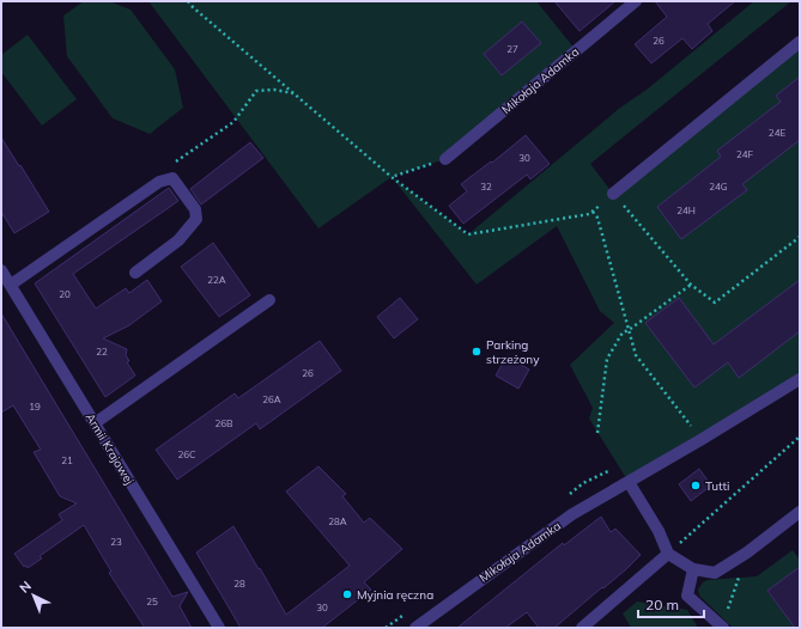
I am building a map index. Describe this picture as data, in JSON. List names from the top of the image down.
{
  "streets": {
    "street": ["Mikołaja Adamka", "Armii Krajowej"]
  },
  "places": ["Parking strzeżony", "Tutti", "Myjnia ręczna"],
  "house_numbers": [
    "26",
    "27",
    "24E",
    "24F",
    "30",
    "32",
    "24G",
    "24H",
    "22A",
    "20",
    "22",
    "26",
    "26A",
    "19",
    "26B",
    "26C",
    "21",
    "28A",
    "23",
    "28",
    "25",
    "30"
  ],
  "scale_bar": "20 m",
  "north": "top left"
}
